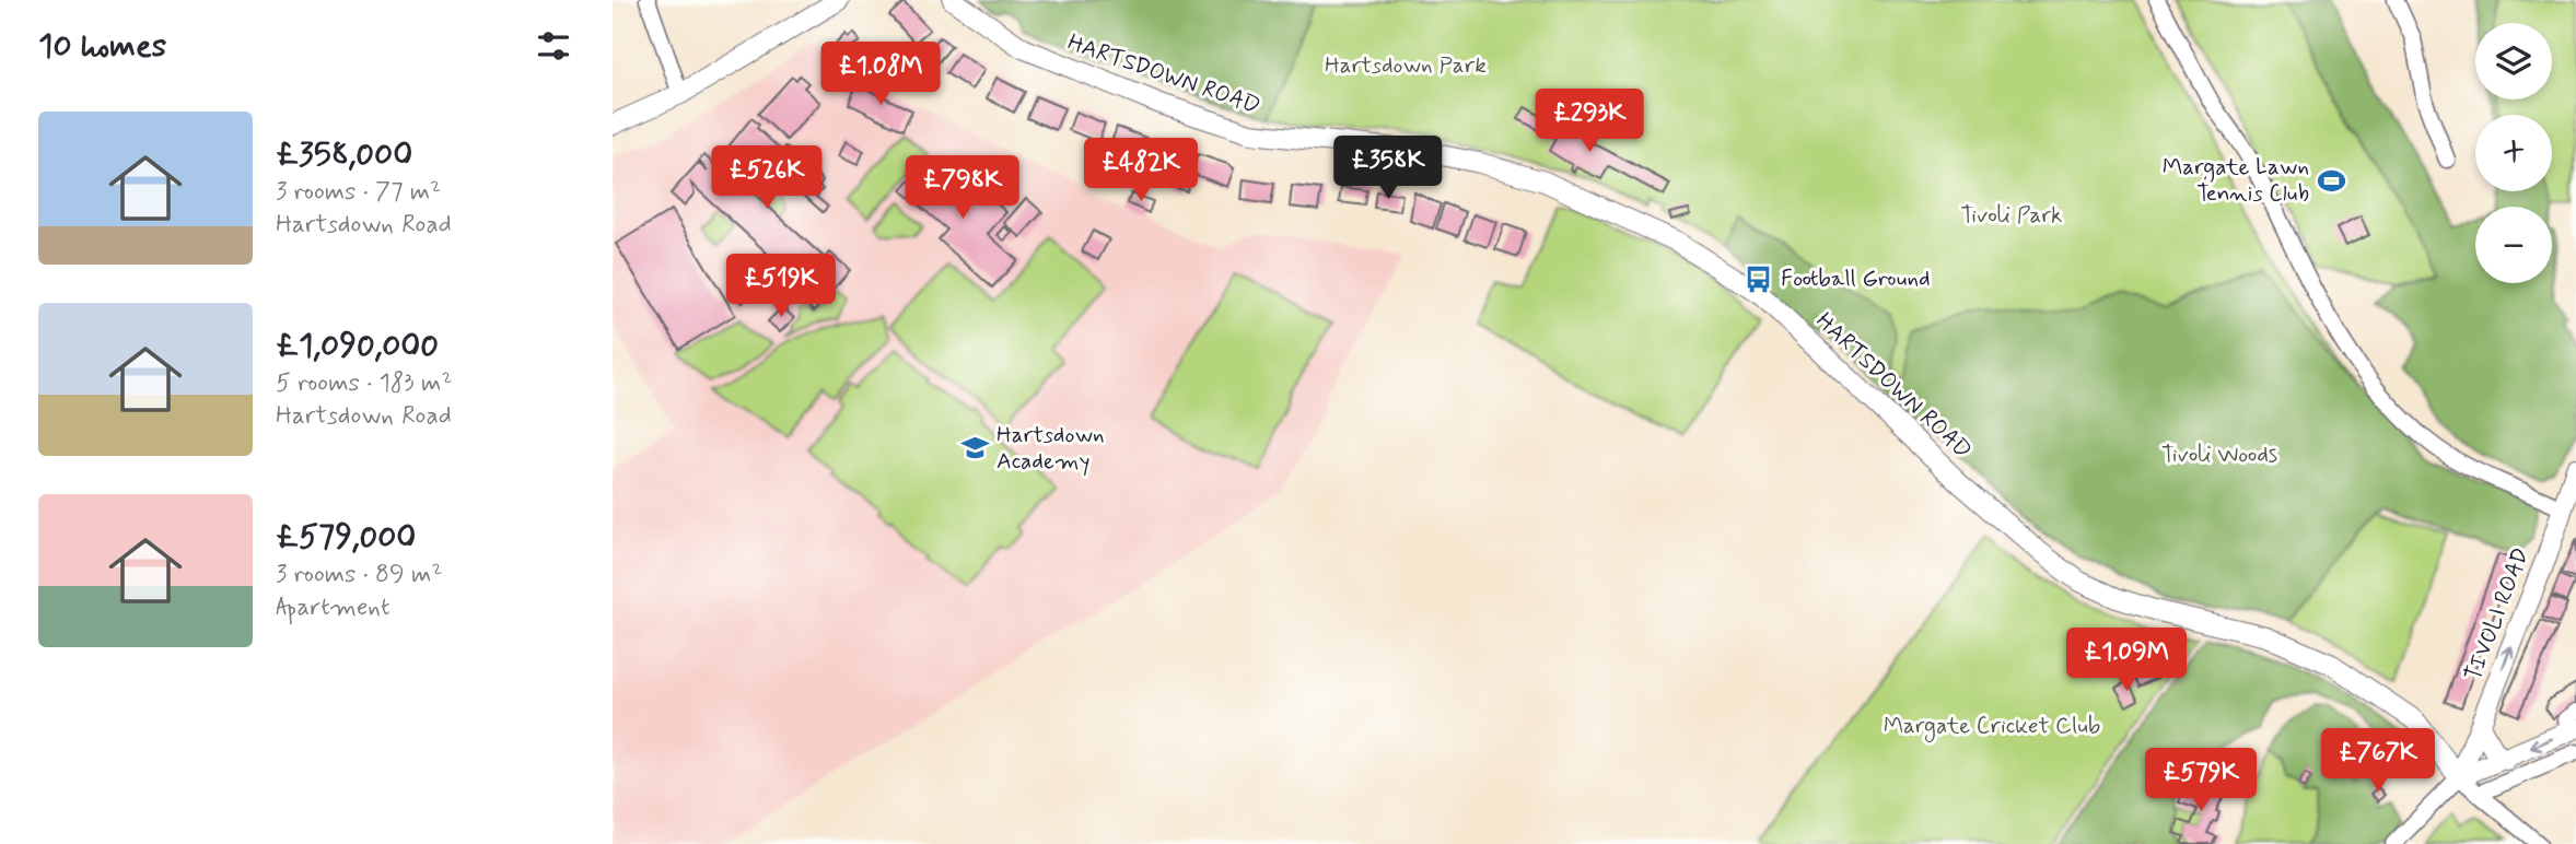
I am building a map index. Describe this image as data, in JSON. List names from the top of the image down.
{
  "streets": {
    "main road": ["HARTSDOWN ROAD", "TIVOLI ROAD"]
  },
  "crossings": [
    ["HARTSDOWN ROAD", "TIVOLI ROAD"]
  ],
  "one_way": ["TIVOLI ROAD"],
  "parks": [
    "Hartsdown Park",
    "Tivoli Park",
    "Tivoli Woods",
    "Margate Cricket Club"
  ],
  "places": {
    "sports": ["Margate Lawn Tennis Club"],
    "bus stop": ["Football Ground"],
    "school or university": ["Hartsdown Academy"]
  },
  "page": {
    "heading": "10 homes",
    "map_buttons": ["+", "−"],
    "price": [
      "£1.08M",
      "£293K",
      "£358K",
      "£482K",
      "£526K",
      "£798K",
      "£519K",
      "£1.09M",
      "£767K",
      "£579K"
    ],
    "list": [
      {
        "name": "£358,000",
        "note": "3 rooms · 77 m² · Hartsdown Road"
      },
      {
        "name": "£1,090,000",
        "note": "5 rooms · 183 m² · Hartsdown Road"
      },
      {
        "name": "£579,000",
        "note": "3 rooms · 89 m² · Apartment"
      }
    ]
  }
}
